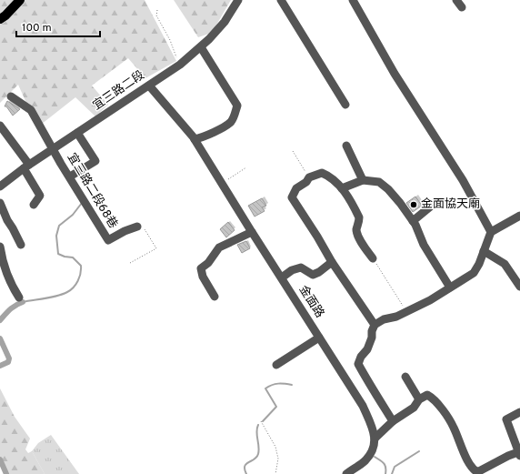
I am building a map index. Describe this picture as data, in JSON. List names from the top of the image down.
{
  "streets": {
    "street": ["宜三路二段", "宜三路二段68巷", "金面路"]
  },
  "crossings": [
    ["宜三路二段", "宜三路二段68巷"],
    ["宜三路二段", "金面路"]
  ],
  "places": ["金面協天廟"],
  "scale_bar": "100 m"
}
